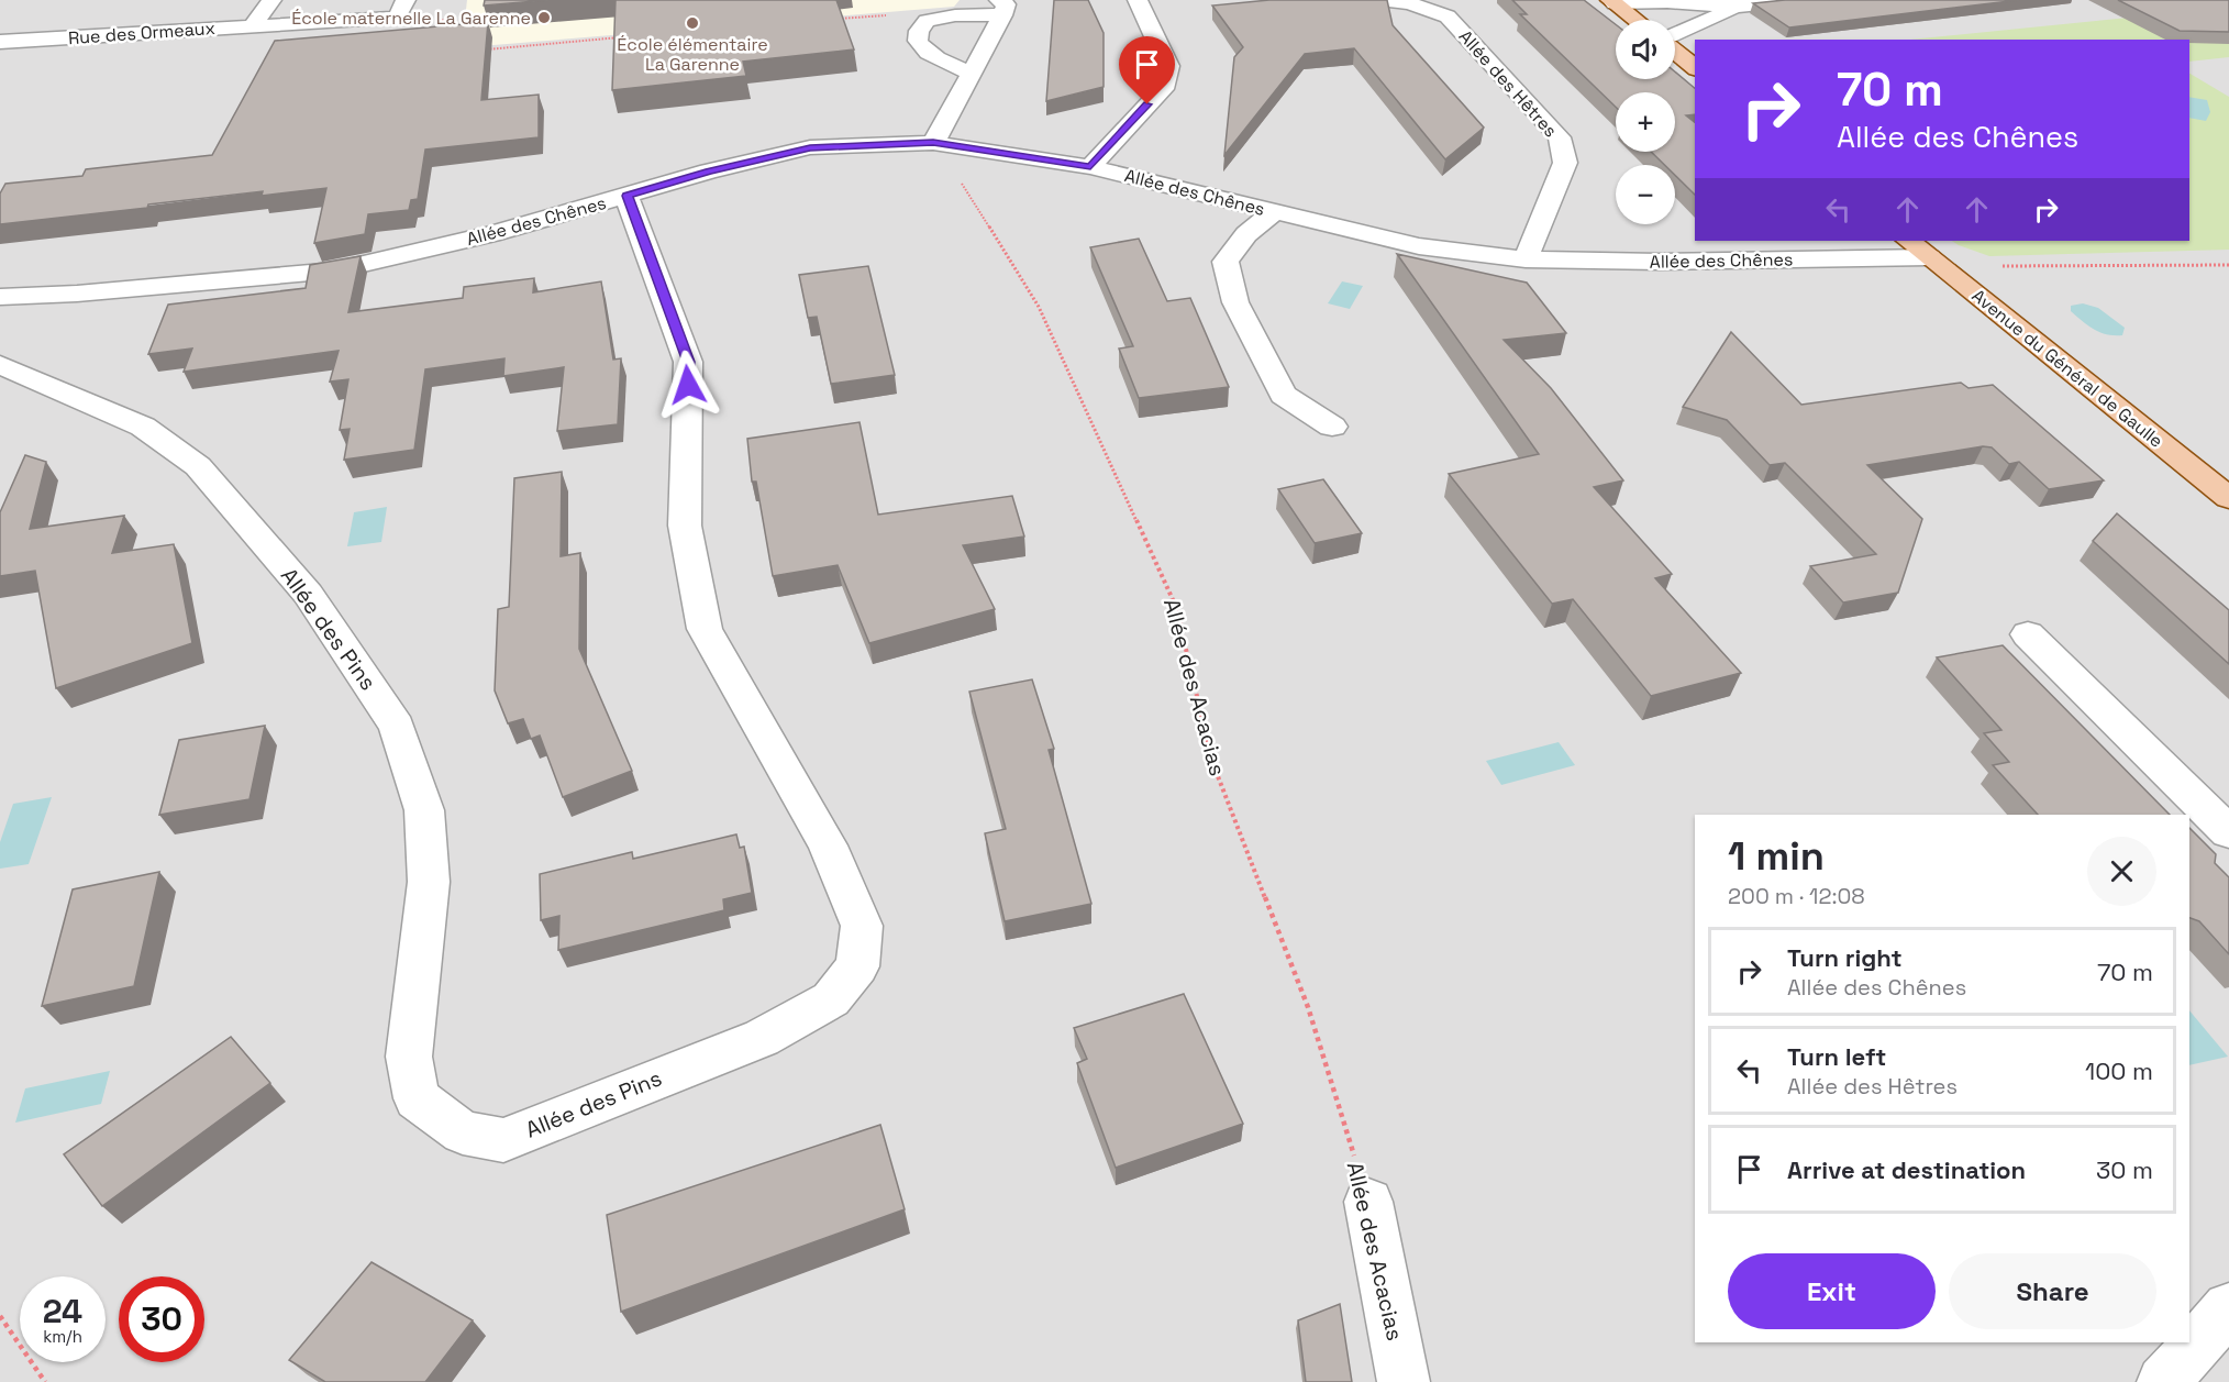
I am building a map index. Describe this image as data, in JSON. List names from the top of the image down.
{
  "streets": {
    "main road": ["Avenue du Général de Gaulle"],
    "street": [
      "Rue des Ormeaux",
      "Allée des Hêtres",
      "Allée des Chênes",
      "Allée des Pins",
      "Allée des Acacias"
    ]
  },
  "crossings": [
    ["Allée des Hêtres", "Allée des Chênes"],
    ["Allée des Chênes", "Avenue du Général de Gaulle"],
    ["Allée des Chênes", "Allée des Pins"],
    ["Allée des Chênes", "Allée des Acacias"]
  ],
  "places": ["École maternelle La Garenne", "École élémentaire La Garenne"],
  "page": {
    "map_buttons": ["+", "−"],
    "turn": ["70 m", "Allée des Chênes"],
    "heading": ["1 min", "200 m · 12:08"],
    "list": [
      {
        "name": "Turn right",
        "note": "Allée des Chênes",
        "value": "70 m"
      },
      {
        "name": "Turn left",
        "note": "Allée des Hêtres",
        "value": "100 m"
      },
      {
        "name": "Arrive at destination",
        "value": "30 m"
      }
    ],
    "buttons": ["Exit", "Share"],
    "speed": "24 km/h",
    "limit": "30"
  }
}
